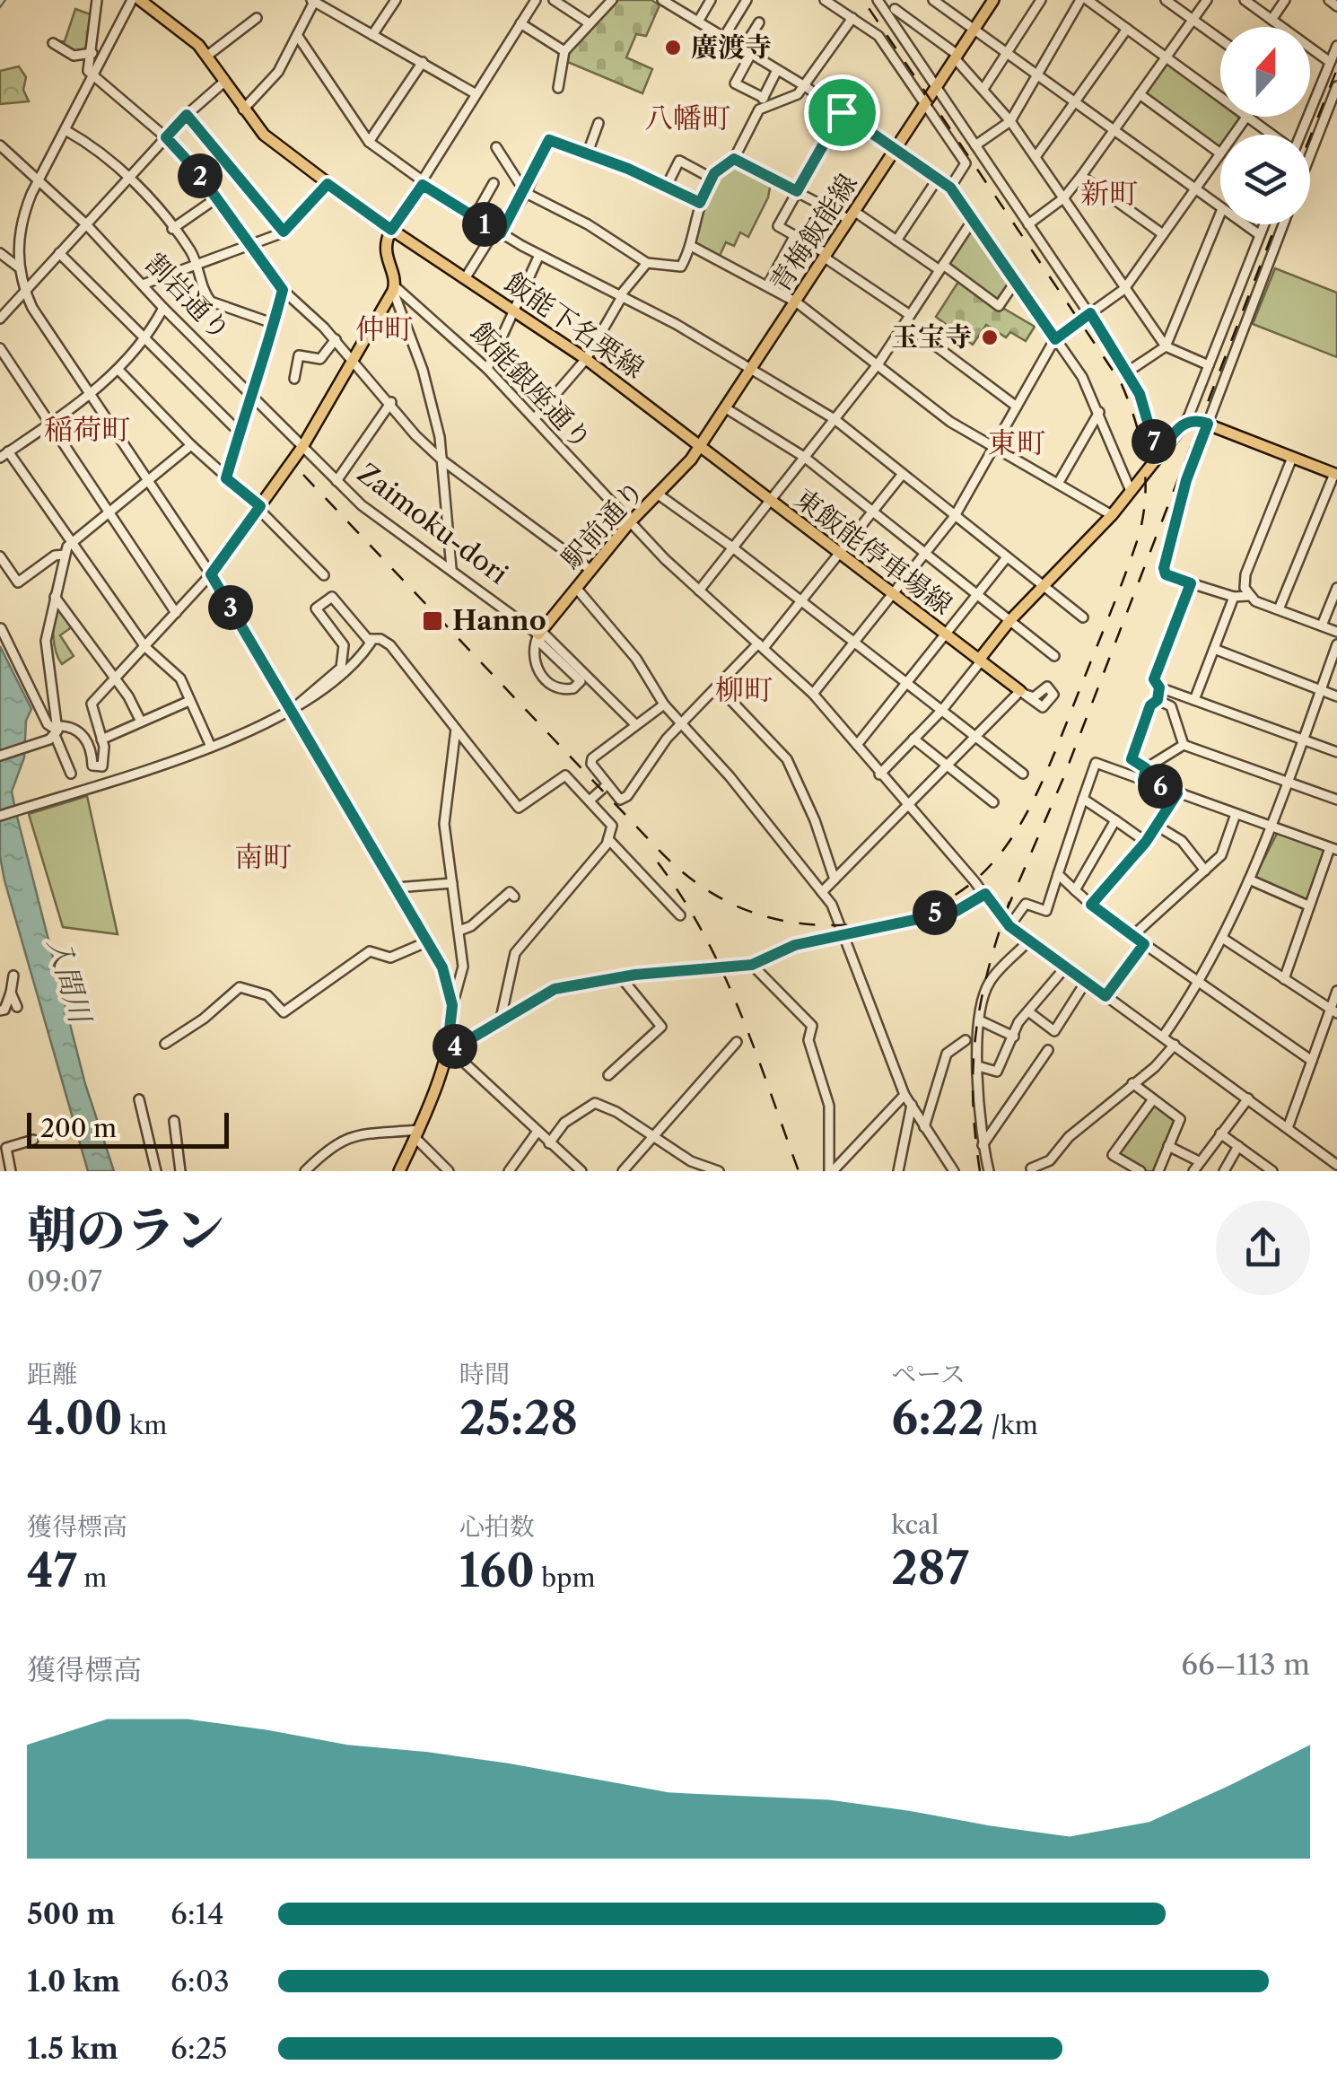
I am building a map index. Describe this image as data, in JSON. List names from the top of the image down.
{
  "streets": {
    "main road": [
      "青梅飯能線",
      "飯能下名栗線",
      "駅前通り",
      "東飯能停車場線"
    ],
    "street": ["割岩通り", "飯能銀座通り", "Zaimoku-dori"]
  },
  "crossings": [
    ["青梅飯能線", "飯能下名栗線"],
    ["青梅飯能線", "駅前通り"],
    ["青梅飯能線", "東飯能停車場線"],
    ["割岩通り", "Zaimoku-dori"],
    ["飯能下名栗線", "駅前通り"],
    ["飯能下名栗線", "東飯能停車場線"],
    ["飯能銀座通り", "駅前通り"],
    ["Zaimoku-dori", "駅前通り"],
    ["駅前通り", "東飯能停車場線"]
  ],
  "districts": [
    "八幡町",
    "新町",
    "仲町",
    "稲荷町",
    "東町",
    "柳町",
    "南町"
  ],
  "water": ["入間川"],
  "places": {
    "other": ["廣渡寺", "玉宝寺"],
    "transit": ["Hanno"]
  },
  "scale_bar": "200 m",
  "north": "top",
  "page": {
    "pins": [
      "2",
      "1",
      "7",
      "3",
      "6",
      "5",
      "4"
    ],
    "scale": "200 m",
    "heading": ["朝のラン", "09:07"],
    "stats": [
      ["距離", "4.00 km"],
      ["時間", "25:28"],
      ["ペース", "6:22 /km"],
      ["獲得標高", "47 m"],
      ["心拍数", "160 bpm"],
      ["kcal", "287"]
    ],
    "chart": ["獲得標高", "66–113 m"],
    "list": [
      {
        "name": "500 m",
        "note": "6:14"
      },
      {
        "name": "1.0 km",
        "note": "6:03"
      },
      {
        "name": "1.5 km",
        "note": "6:25"
      }
    ]
  }
}
